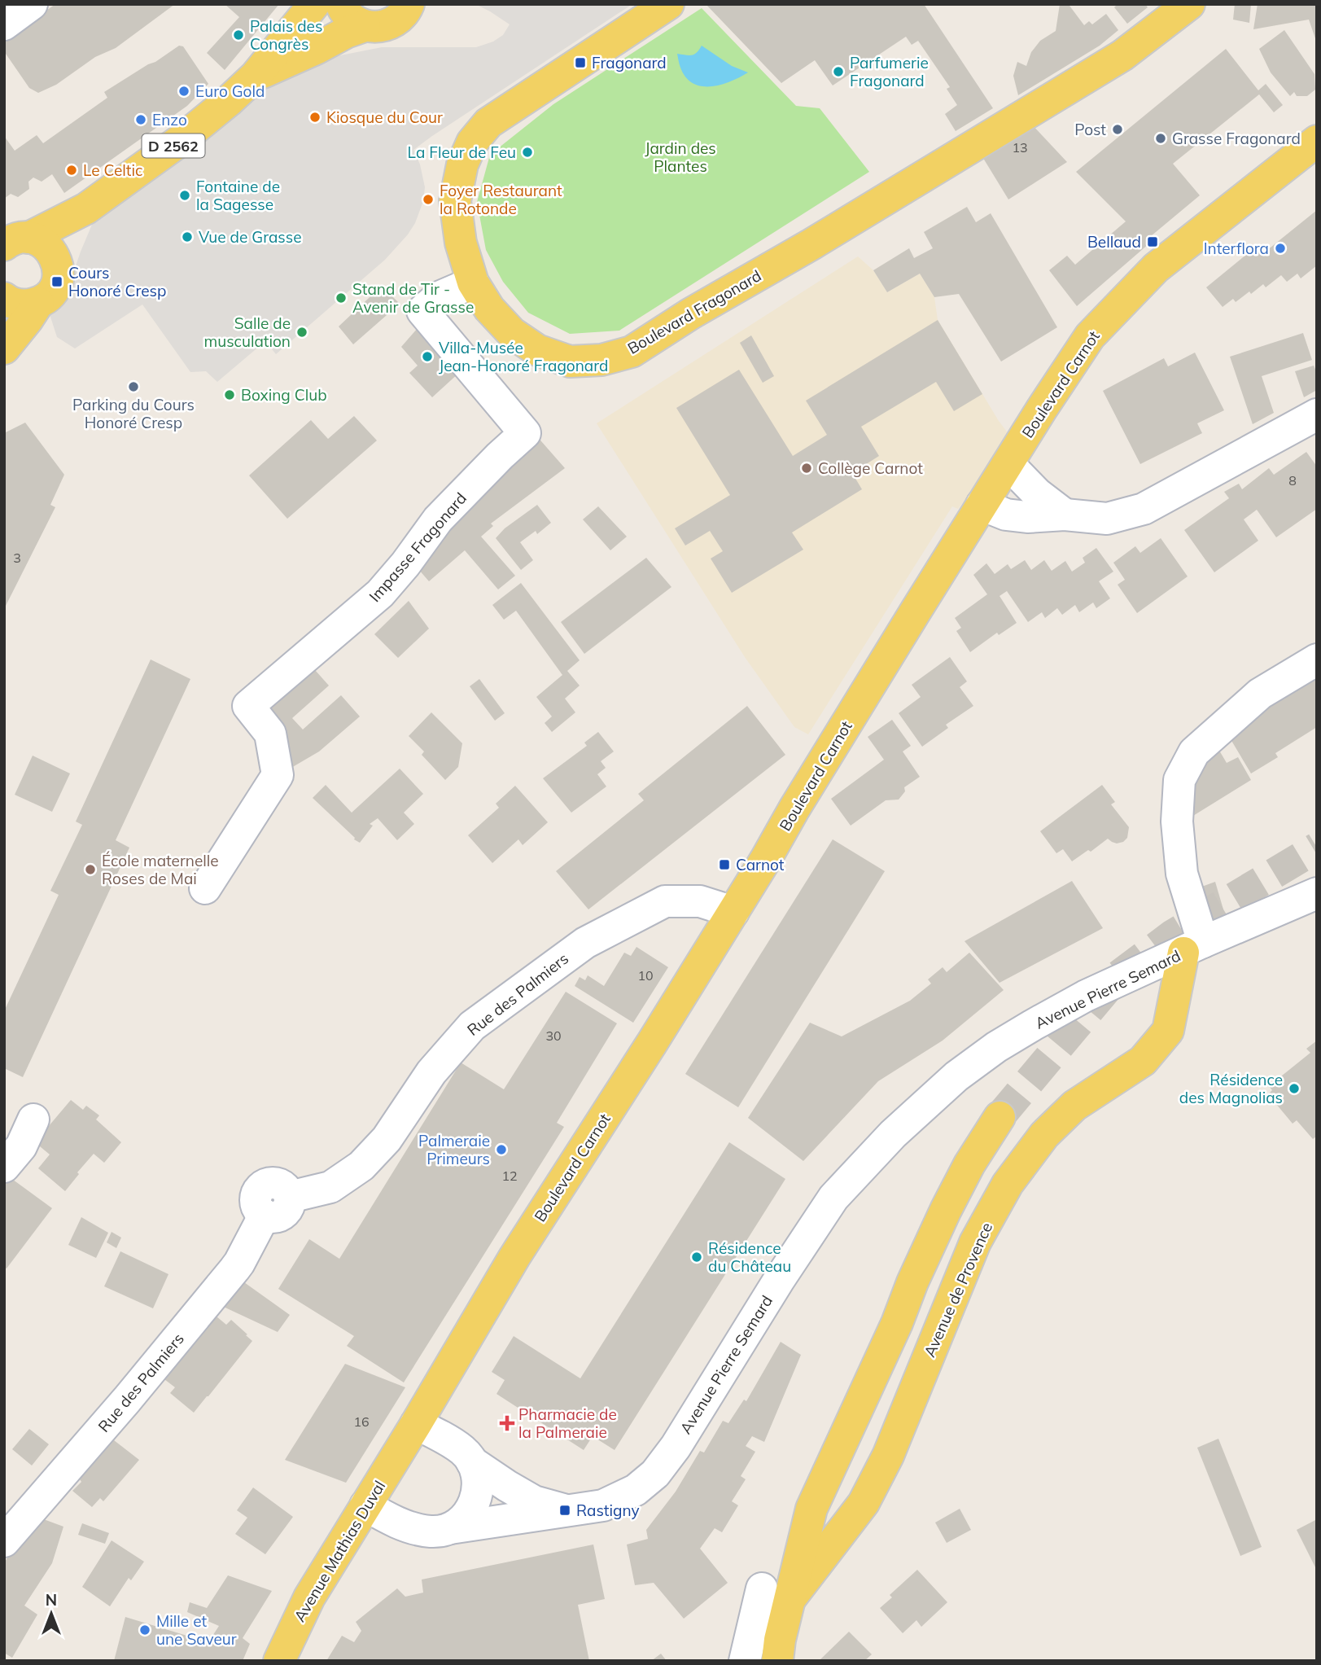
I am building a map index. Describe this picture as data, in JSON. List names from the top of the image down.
{
  "streets": {
    "main road": [
      "D 2562",
      "Boulevard Fragonard",
      "Boulevard Carnot",
      "Avenue de Provence",
      "Avenue Mathias Duval"
    ],
    "street": ["Impasse Fragonard", "Avenue Pierre Semard", "Rue des Palmiers"]
  },
  "crossings": [
    ["Boulevard Fragonard", "Impasse Fragonard"],
    ["Boulevard Carnot", "Avenue Pierre Semard"],
    ["Boulevard Carnot", "Rue des Palmiers"],
    ["Boulevard Carnot", "Avenue Mathias Duval"],
    ["Avenue Pierre Semard", "Avenue de Provence"],
    ["Avenue Pierre Semard", "Avenue Mathias Duval"]
  ],
  "parks": ["Jardin des Plantes"],
  "places": {
    "other": [
      "Palais des Congrès",
      "Parfumerie Fragonard",
      "Euro Gold",
      "Kiosque du Cour",
      "Enzo",
      "Post",
      "Grasse Fragonard",
      "La Fleur de Feu",
      "Le Celtic",
      "Fontaine de la Sagesse",
      "Foyer Restaurant la Rotonde",
      "Vue de Grasse",
      "Interflora",
      "Stand de Tir - Avenir de Grasse",
      "Salle de musculation",
      "Villa-Musée Jean-Honoré Fragonard",
      "Parking du Cours Honoré Cresp",
      "Boxing Club",
      "Collège Carnot",
      "École maternelle Roses de Mai",
      "Résidence des Magnolias",
      "Palmeraie Primeurs",
      "Résidence du Château",
      "Mille et une Saveur"
    ],
    "transit": [
      "Fragonard",
      "Bellaud",
      "Cours Honoré Cresp",
      "Carnot",
      "Rastigny"
    ],
    "health": ["Pharmacie de la Palmeraie"]
  },
  "house_numbers": [
    "13",
    "8",
    "3",
    "10",
    "30",
    "12",
    "16"
  ],
  "north": "top"
}
